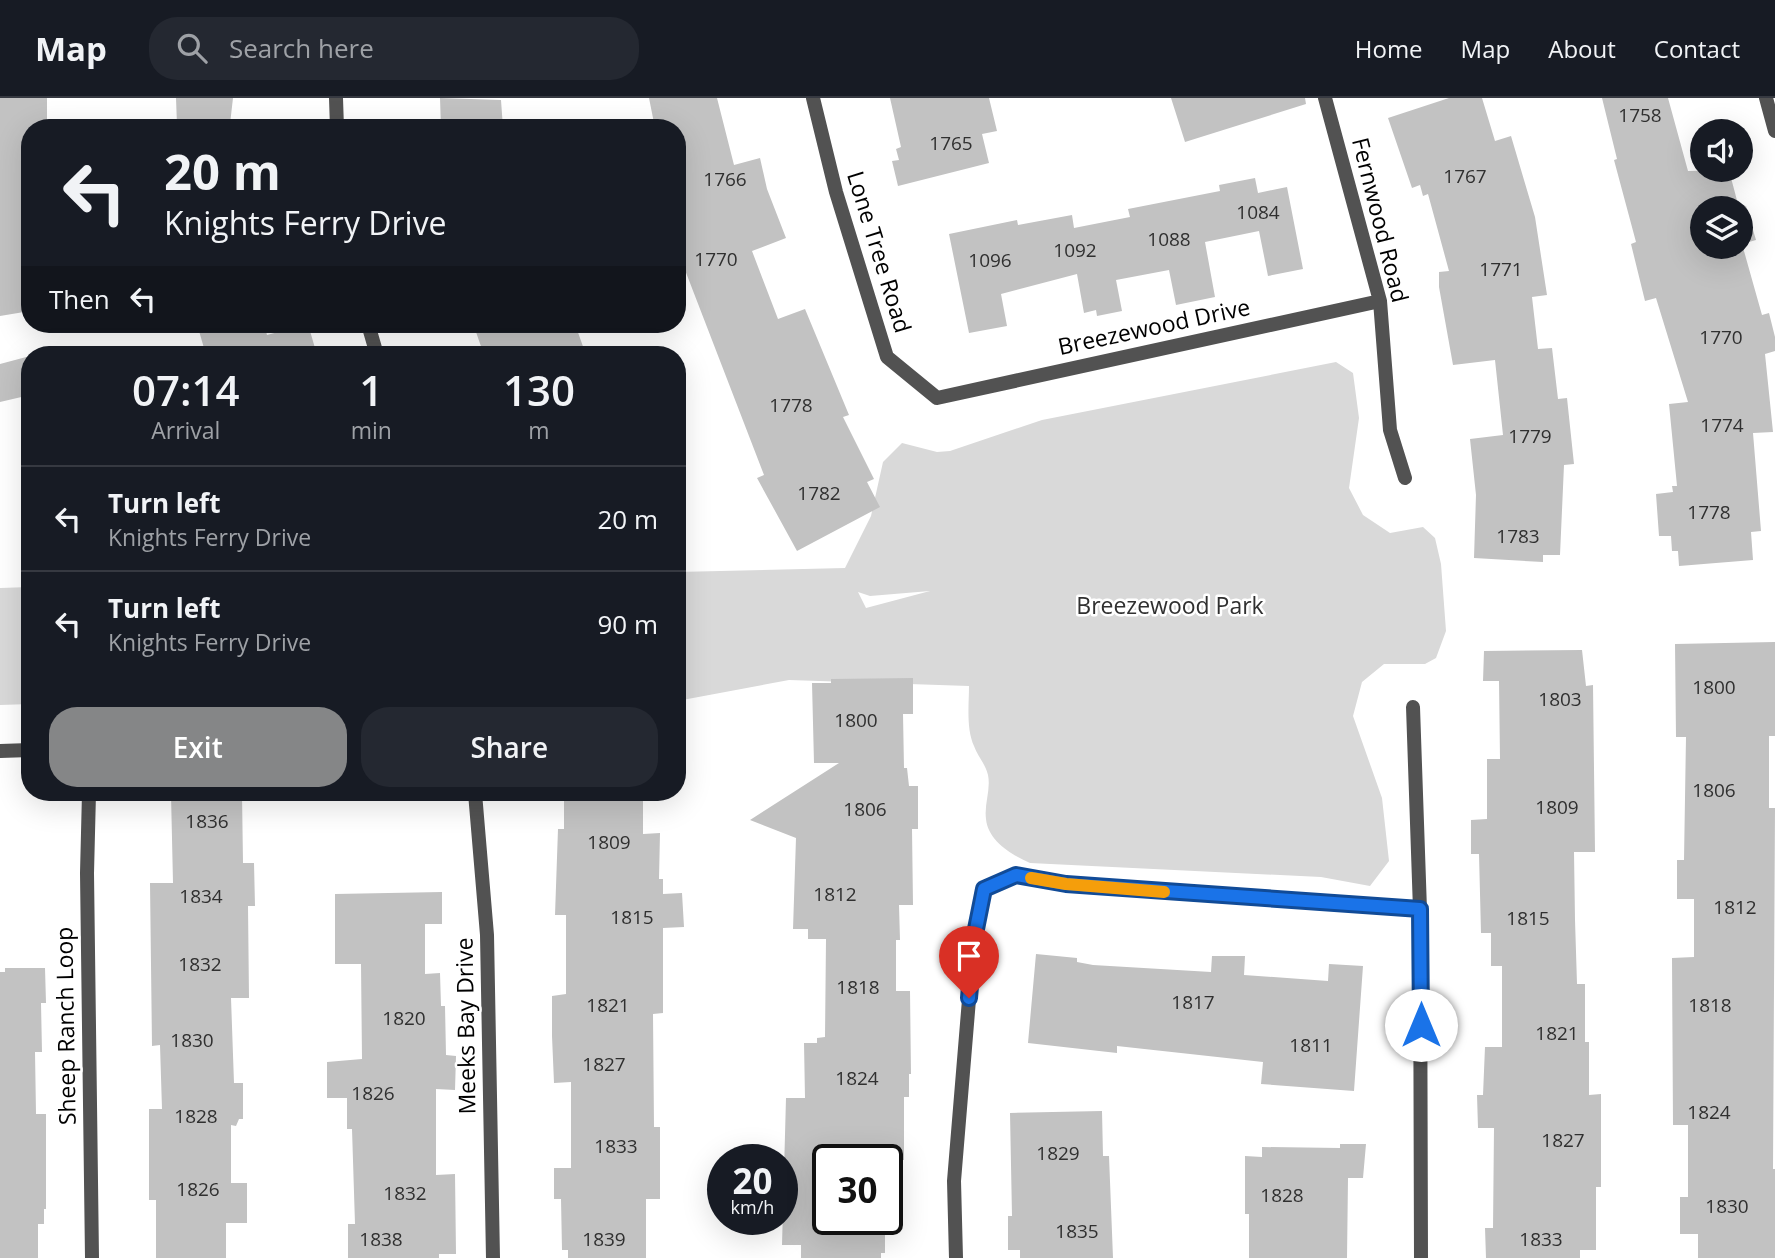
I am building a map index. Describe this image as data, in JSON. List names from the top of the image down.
{
  "streets": {
    "street": [
      "Fernwood Road",
      "Lone Tree Road",
      "Breezewood Drive",
      "Sheep Ranch Loop",
      "Meeks Bay Drive"
    ]
  },
  "crossings": [
    ["Fernwood Road", "Breezewood Drive"],
    ["Lone Tree Road", "Breezewood Drive"]
  ],
  "parks": ["Breezewood Park"],
  "house_numbers": [
    "1758",
    "1765",
    "1767",
    "1766",
    "1084",
    "1088",
    "1092",
    "1770",
    "1096",
    "1771",
    "1770",
    "1778",
    "1774",
    "1779",
    "1782",
    "1778",
    "1783",
    "1800",
    "1803",
    "1800",
    "1806",
    "1809",
    "1806",
    "1836",
    "1809",
    "1812",
    "1834",
    "1812",
    "1815",
    "1815",
    "1832",
    "1818",
    "1817",
    "1821",
    "1818",
    "1820",
    "1821",
    "1830",
    "1811",
    "1827",
    "1824",
    "1826",
    "1824",
    "1828",
    "1827",
    "1833",
    "1829",
    "1826",
    "1832",
    "1828",
    "1830",
    "1835",
    "1838",
    "1839",
    "1833"
  ],
  "page": {
    "header": "Map",
    "search": "Search here",
    "nav": [
      "Home",
      "Map",
      "About",
      "Contact"
    ],
    "turn": ["20 m", "Knights Ferry Drive"],
    "then": "Then",
    "eta": [
      "07:14",
      "Arrival",
      "1",
      "min",
      "130",
      "m"
    ],
    "list": [
      {
        "name": "Turn left",
        "note": "Knights Ferry Drive",
        "value": "20 m"
      },
      {
        "name": "Turn left",
        "note": "Knights Ferry Drive",
        "value": "90 m"
      }
    ],
    "buttons": ["Exit", "Share"],
    "speed": "20 km/h",
    "limit": "30"
  }
}
